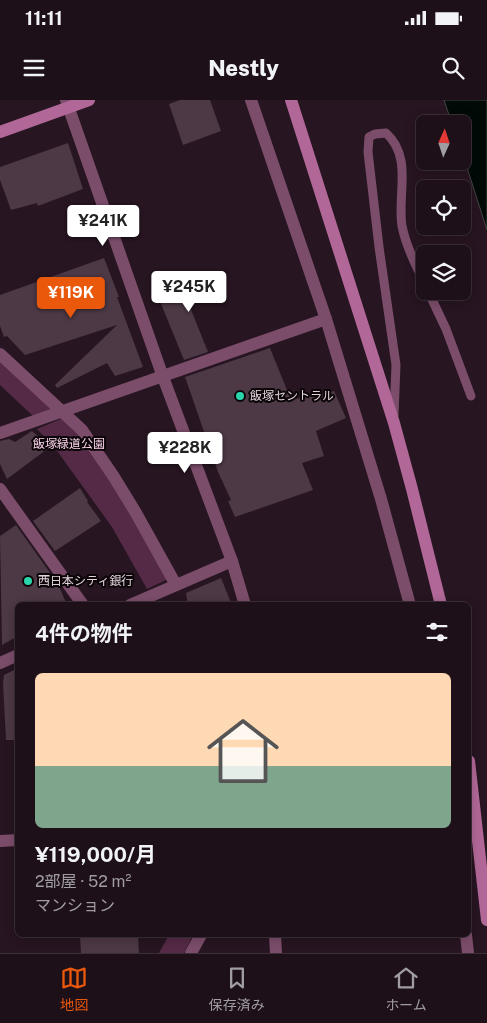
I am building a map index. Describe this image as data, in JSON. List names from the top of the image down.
{
  "parks": ["飯塚緑道公園"],
  "places": ["飯塚セントラル", "西日本シティ銀行"],
  "north": "top",
  "page": {
    "status": "11:11",
    "header": "Nestly",
    "price": [
      "¥241K",
      "¥245K",
      "¥119K",
      "¥228K"
    ],
    "heading": "4件の物件",
    "list": [
      {
        "name": "¥119,000/月",
        "note": "2部屋 · 52 m² · マンション"
      }
    ],
    "tabs": ["地図", "保存済み", "ホーム"]
  }
}
